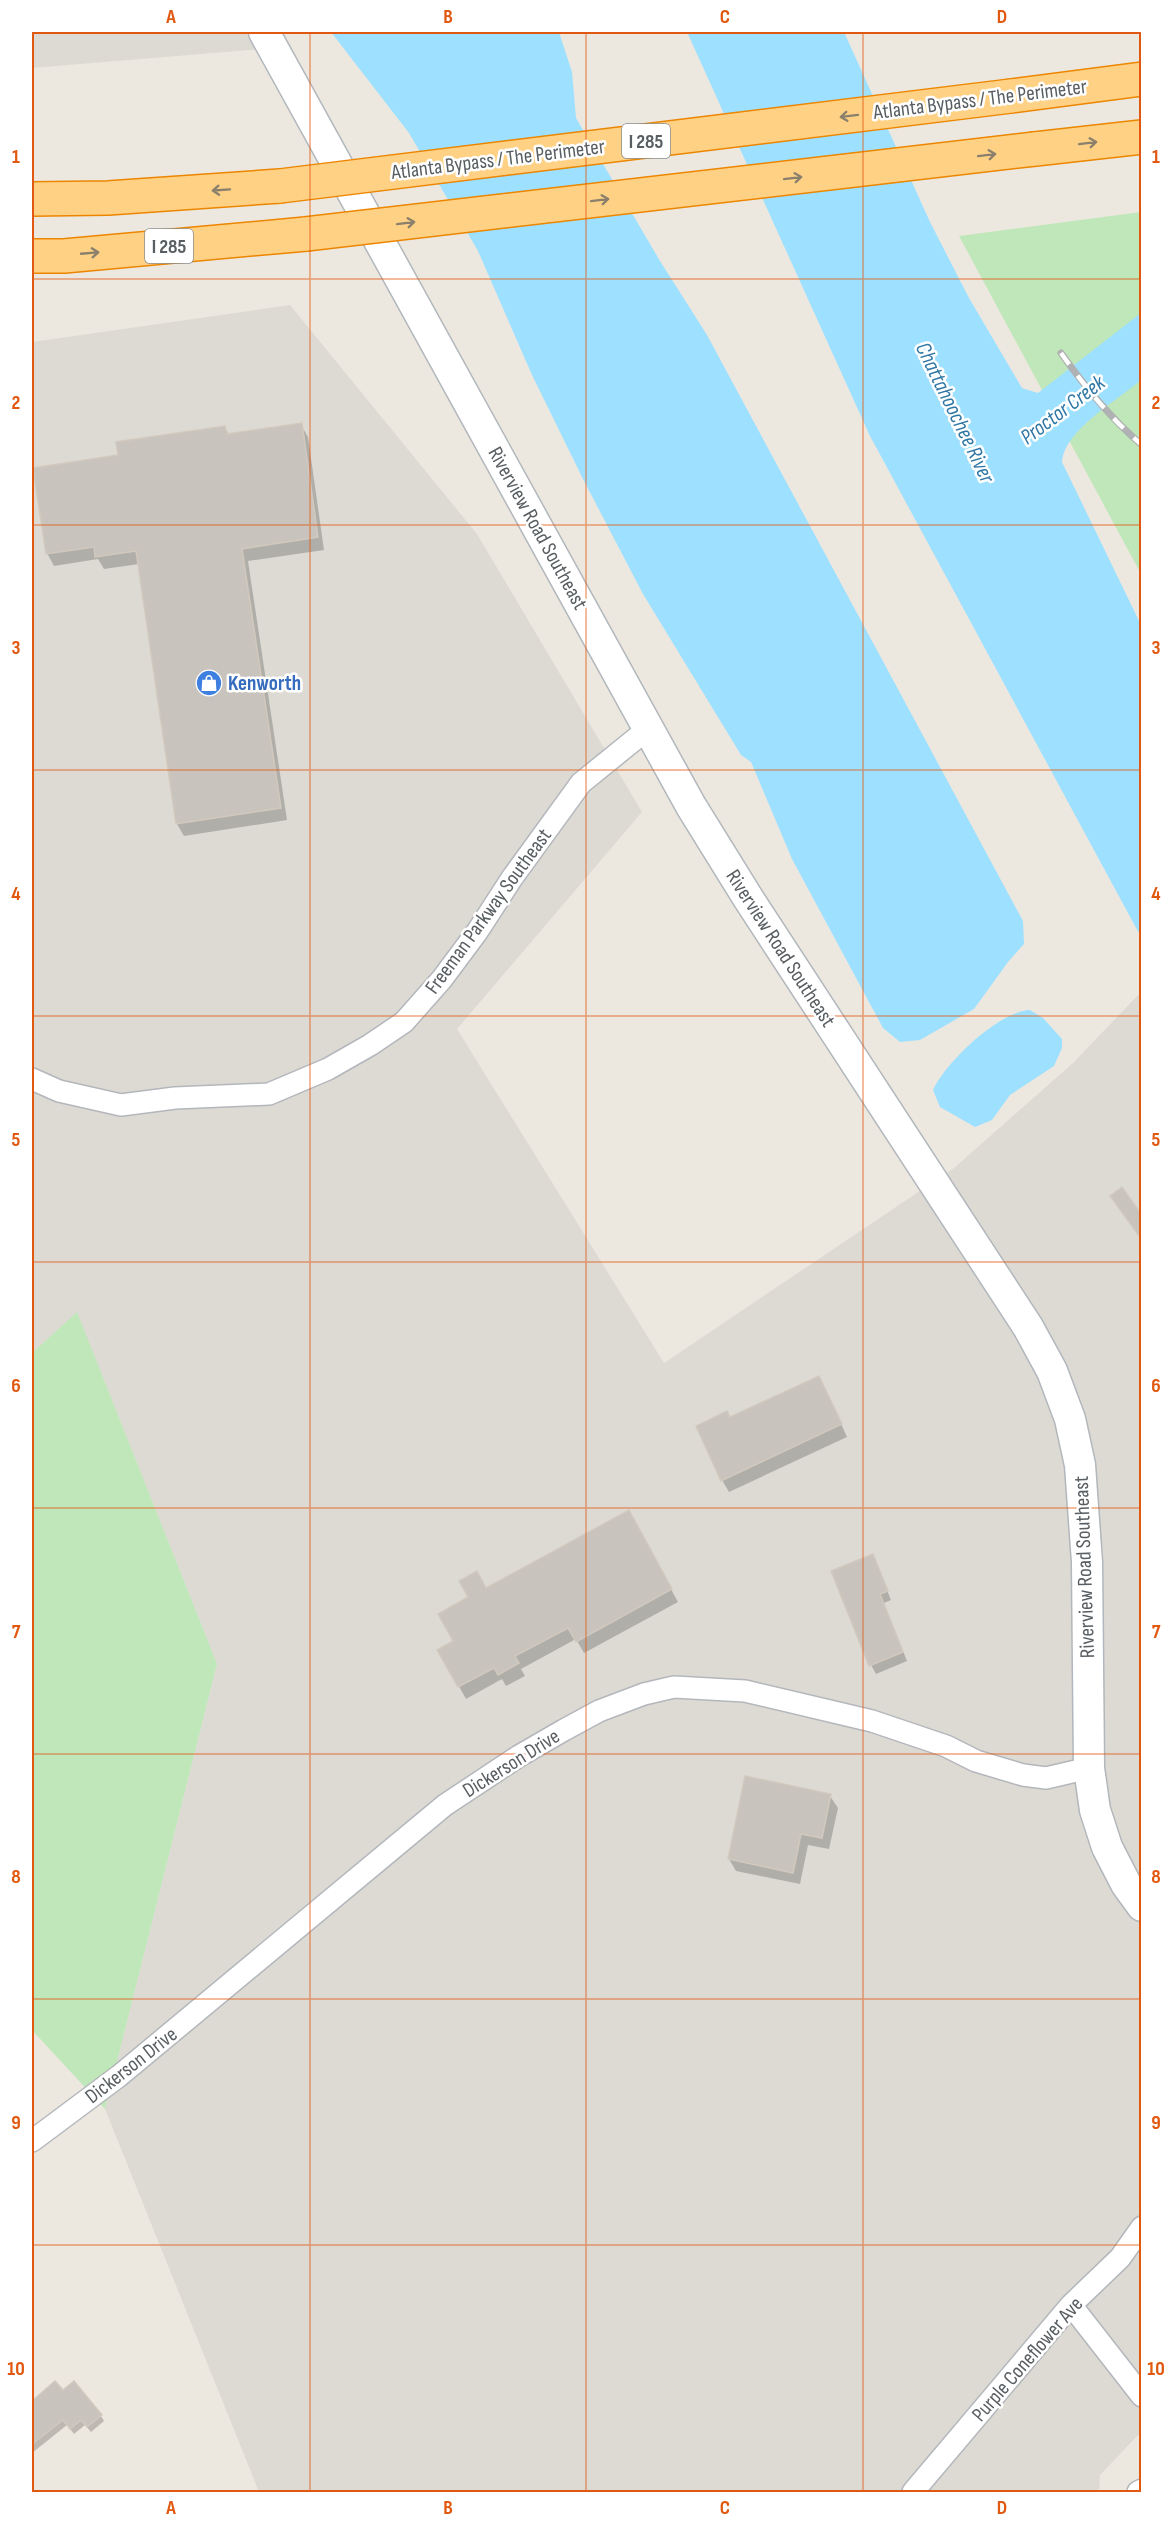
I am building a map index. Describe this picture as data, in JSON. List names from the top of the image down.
{
  "streets": {
    "highway": ["Atlanta Bypass / The Perimeter", "I 285"],
    "street": [
      "Riverview Road Southeast",
      "Freeman Parkway Southeast",
      "Dickerson Drive",
      "Purple Coneflower Ave"
    ]
  },
  "crossings": [
    ["Riverview Road Southeast", "Freeman Parkway Southeast"],
    ["Riverview Road Southeast", "Dickerson Drive"]
  ],
  "water": ["Proctor Creek", "Chattahoochee River"],
  "places": {
    "shop": ["Kenworth"]
  },
  "grid": {
    "columns": [
      "A",
      "B",
      "C",
      "D"
    ],
    "rows": [
      "1",
      "2",
      "3",
      "4",
      "5",
      "6",
      "7",
      "8",
      "9",
      "10"
    ]
  }
}
